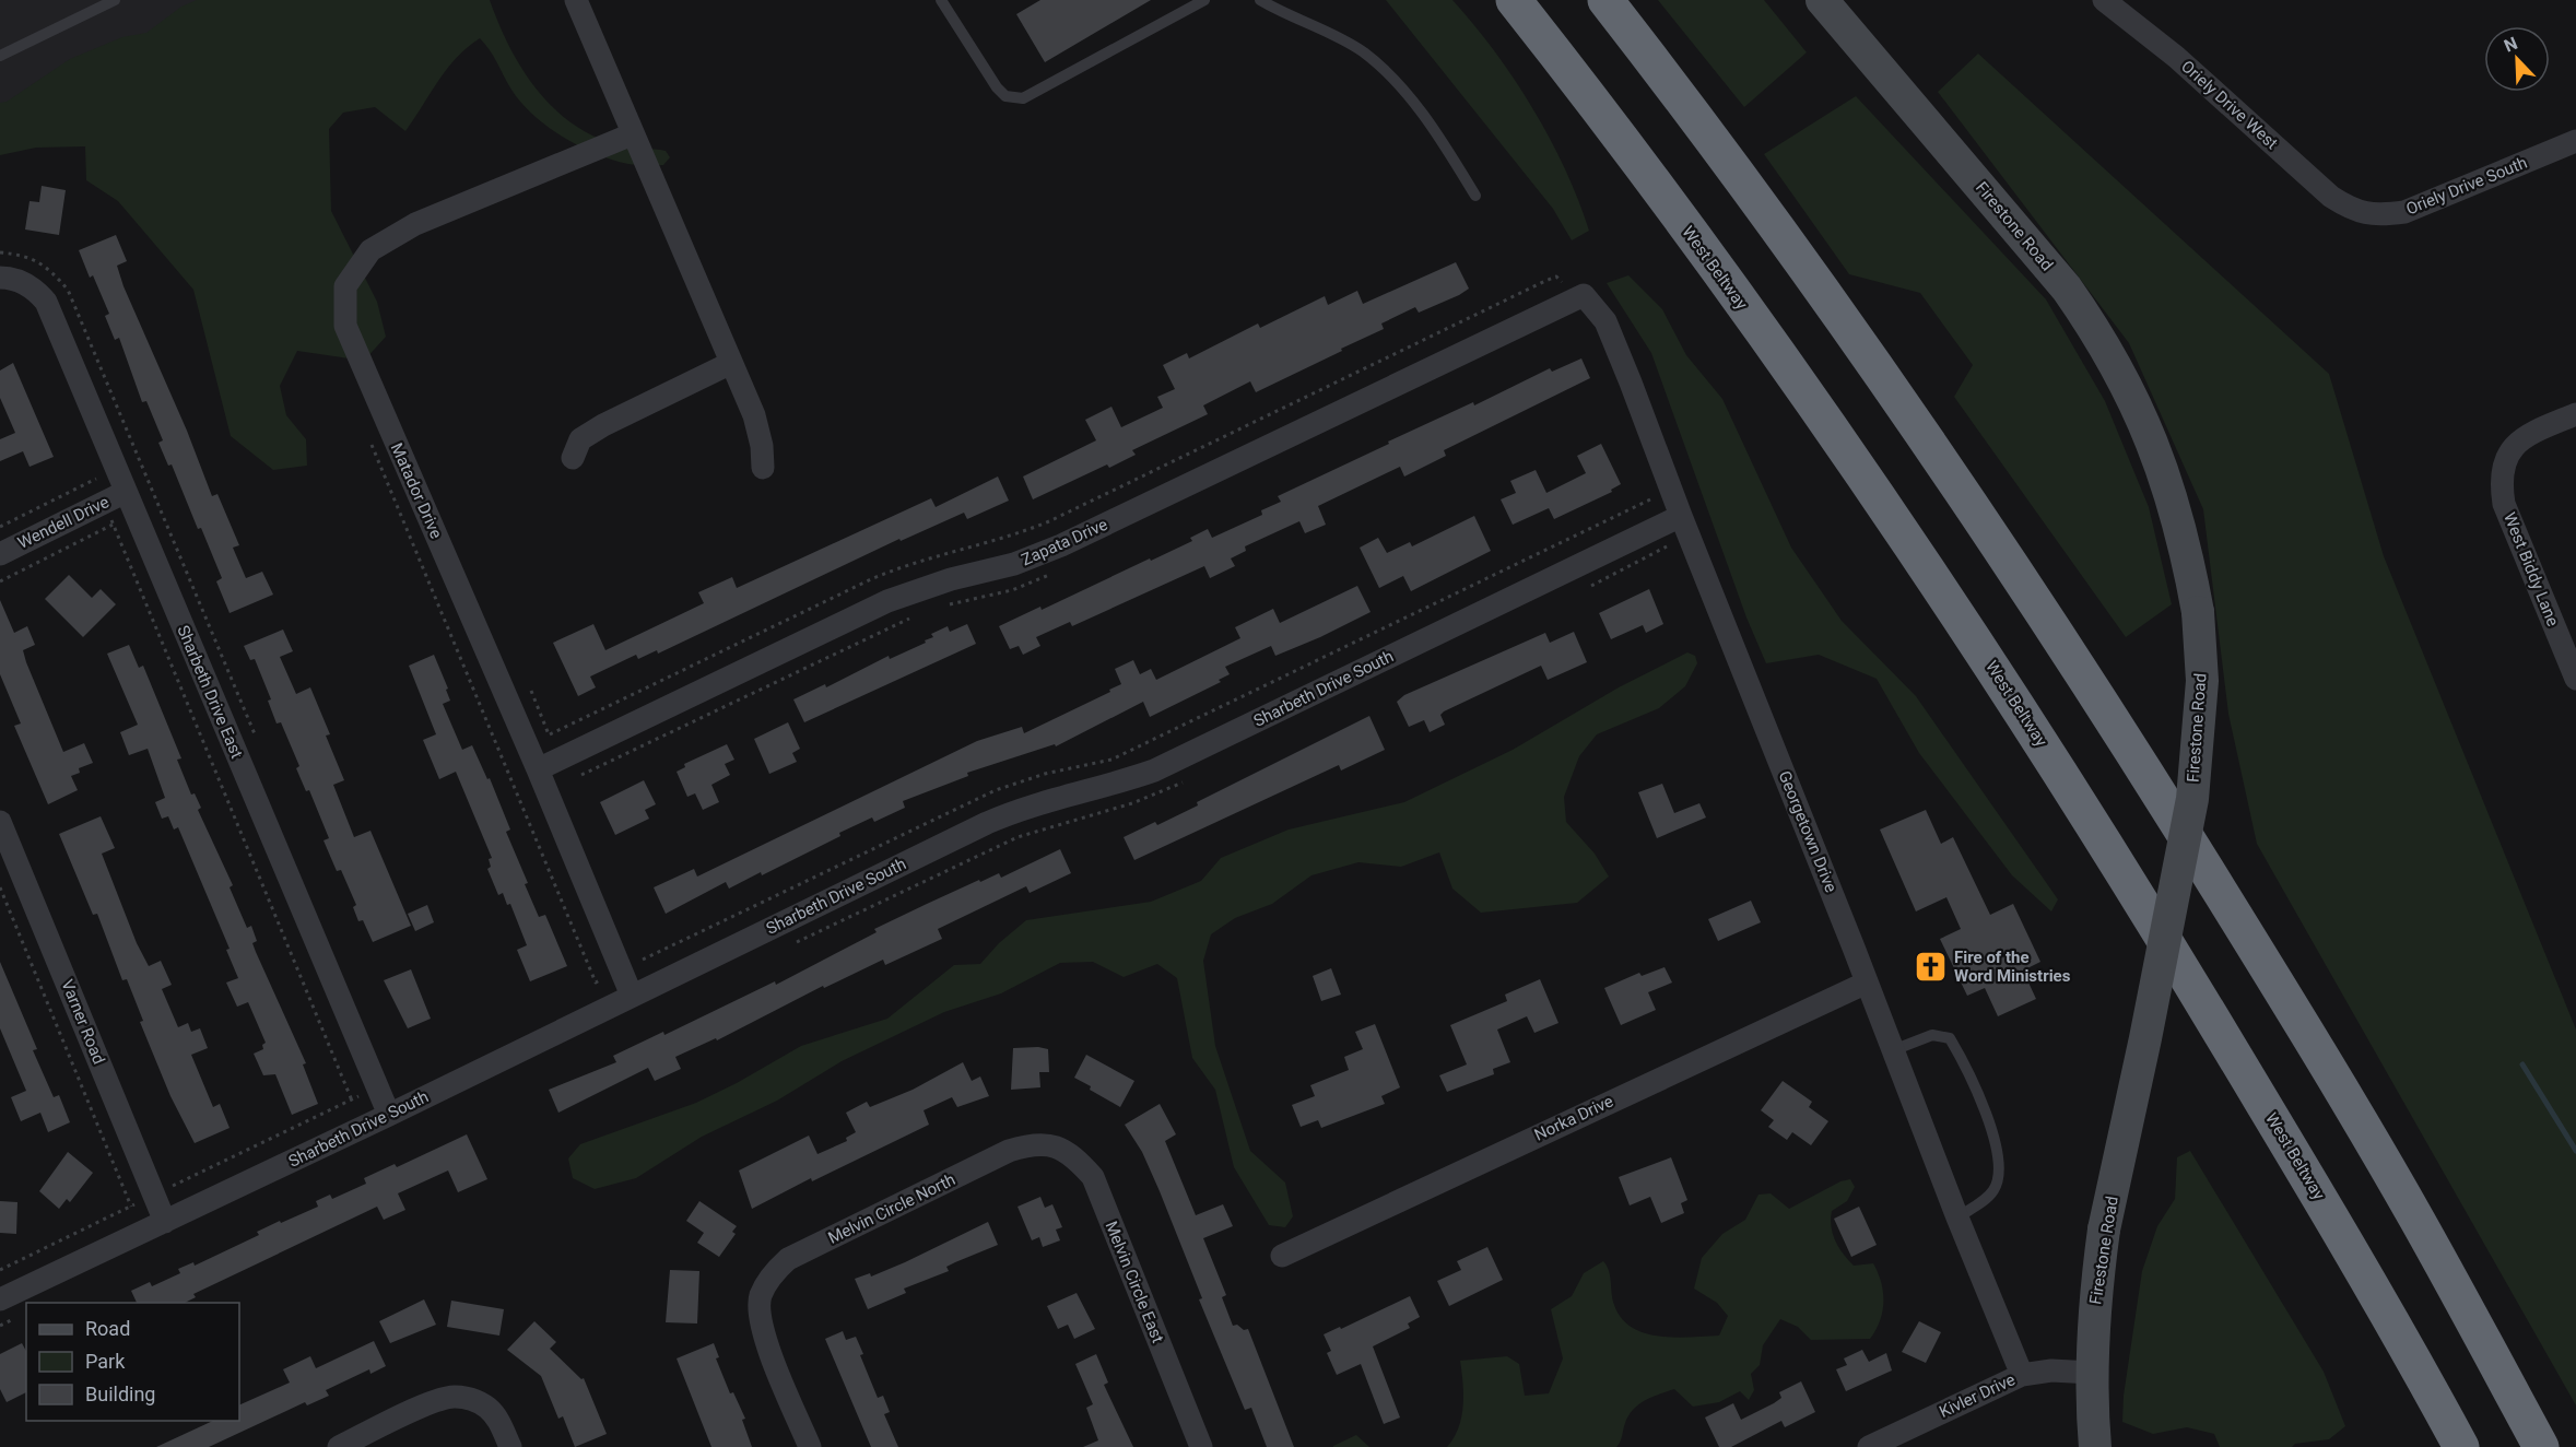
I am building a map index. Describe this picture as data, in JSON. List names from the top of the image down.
{
  "streets": {
    "highway": ["West Beltway"],
    "street": [
      "Oriely Drive West",
      "Oriely Drive South",
      "Firestone Road",
      "Matador Drive",
      "Wendell Drive",
      "Zapata Drive",
      "West Biddy Lane",
      "Sharbeth Drive South",
      "Sharbeth Drive East",
      "Georgetown Drive",
      "Varner Road",
      "Norka Drive",
      "Melvin Circle North",
      "Melvin Circle East",
      "Kivler Drive"
    ]
  },
  "crossings": [
    ["Oriely Drive West", "Oriely Drive South"],
    ["Firestone Road", "Kivler Drive"],
    ["Matador Drive", "Zapata Drive"],
    ["Matador Drive", "Sharbeth Drive South"],
    ["Wendell Drive", "Sharbeth Drive East"],
    ["Zapata Drive", "Georgetown Drive"],
    ["Sharbeth Drive South", "Sharbeth Drive East"],
    ["Sharbeth Drive South", "Georgetown Drive"],
    ["Sharbeth Drive South", "Varner Road"],
    ["Georgetown Drive", "Norka Drive"],
    ["Georgetown Drive", "Kivler Drive"],
    ["Melvin Circle North", "Melvin Circle East"]
  ],
  "places": {
    "church": ["Fire of the Word Ministries"]
  },
  "legend": ["Road", "Park", "Building"],
  "north": "top left"
}
